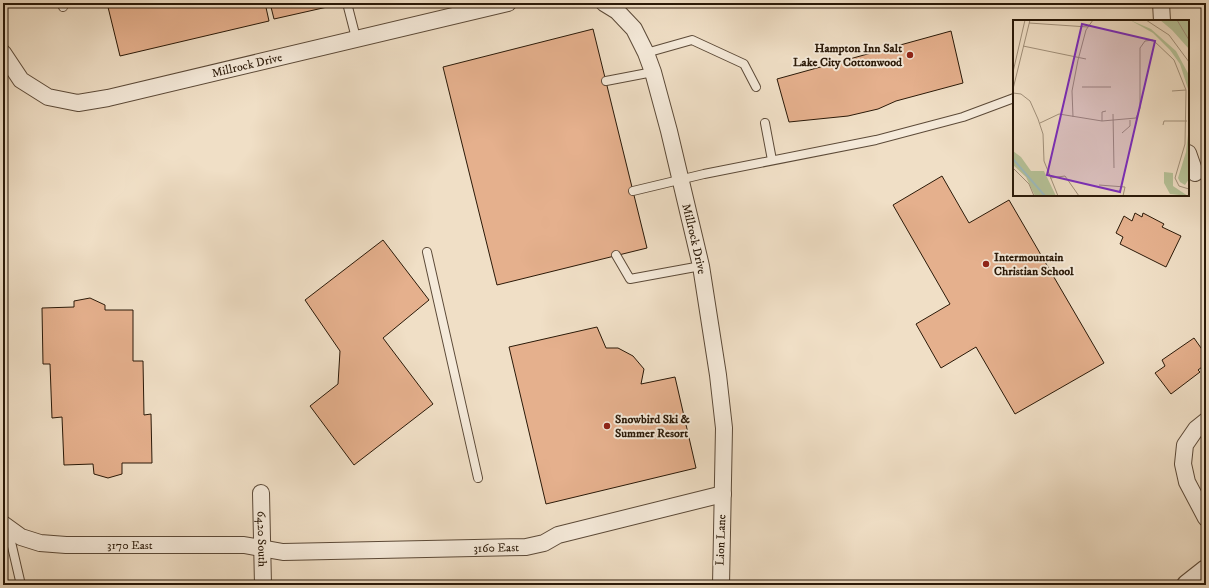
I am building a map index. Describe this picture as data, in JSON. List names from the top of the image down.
{
  "streets": {
    "street": [
      "Millrock Drive",
      "6420 South",
      "Lion Lane",
      "3170 East",
      "3160 East"
    ]
  },
  "crossings": [
    ["Millrock Drive", "Lion Lane"],
    ["Millrock Drive", "3160 East"],
    ["6420 South", "3170 East"],
    ["6420 South", "3160 East"],
    ["Lion Lane", "3160 East"],
    ["3170 East", "3160 East"]
  ],
  "places": ["Hampton Inn Salt Lake City Cottonwood", "Intermountain Christian School", "Snowbird Ski & Summer Resort"]
}
